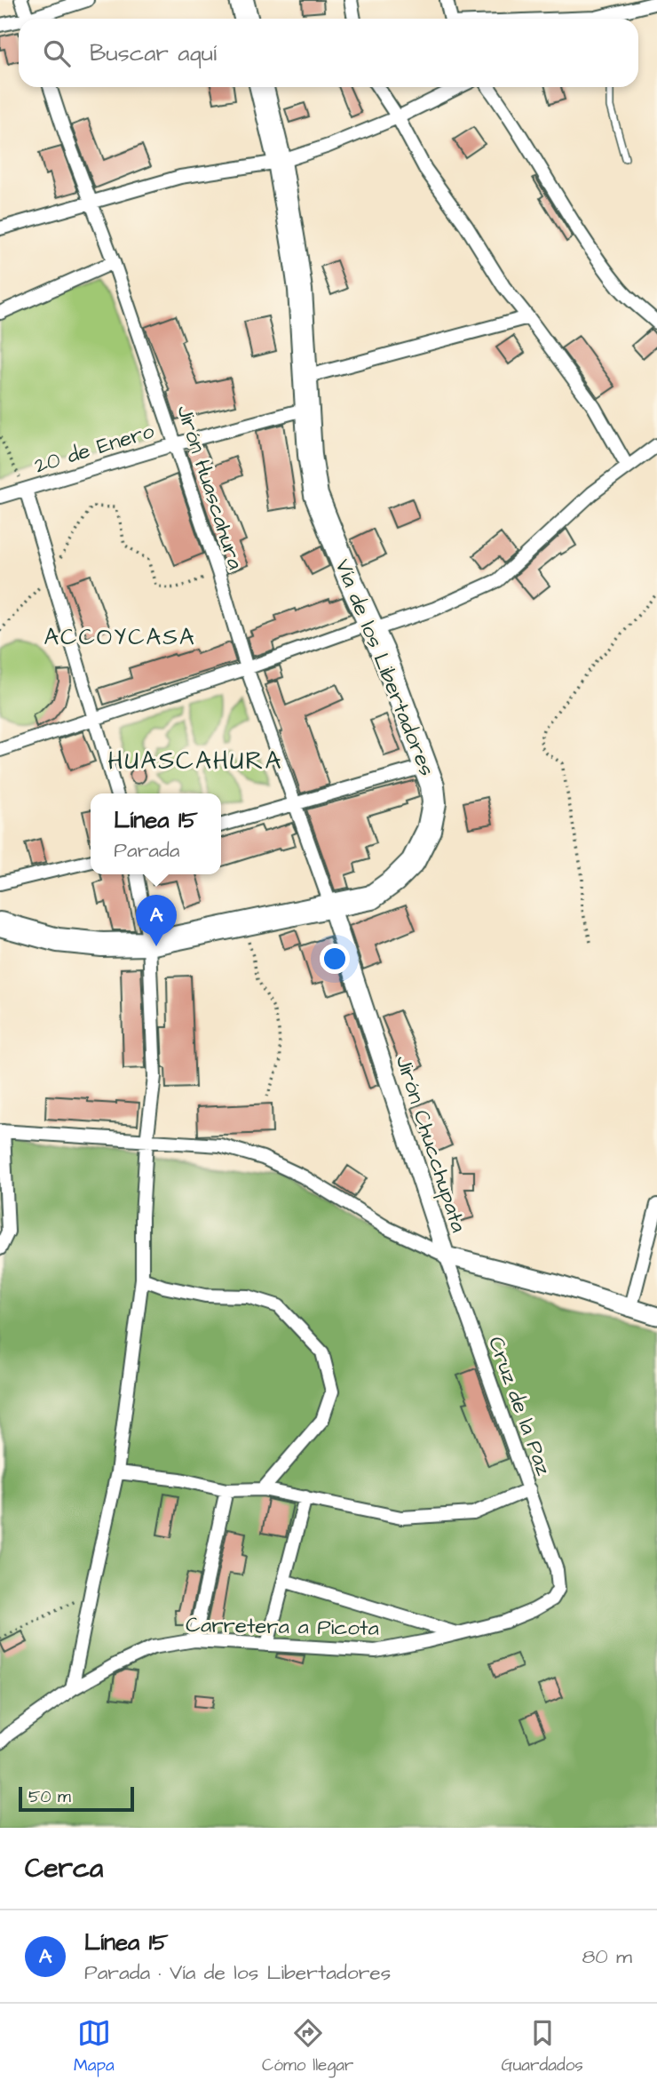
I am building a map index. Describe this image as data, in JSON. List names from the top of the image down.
{
  "streets": {
    "highway": ["Vía de los Libertadores"],
    "street": [
      "20 de Enero",
      "Jirón Huascahura",
      "Jirón Chucchupata",
      "Cruz de la Paz",
      "Carretera a Picota"
    ]
  },
  "crossings": [
    ["20 de Enero", "Jirón Huascahura"],
    ["20 de Enero", "Vía de los Libertadores"],
    ["Jirón Huascahura", "Vía de los Libertadores"],
    ["Jirón Huascahura", "Jirón Chucchupata"],
    ["Vía de los Libertadores", "Jirón Chucchupata"],
    ["Jirón Chucchupata", "Cruz de la Paz"],
    ["Cruz de la Paz", "Carretera a Picota"]
  ],
  "districts": ["ACCOYCASA", "HUASCAHURA"],
  "scale_bar": "50 m",
  "page": {
    "search": "Buscar aquí",
    "popup": ["Línea 15", "Parada"],
    "pins": "A",
    "scale": "50 m",
    "heading": "Cerca",
    "list": [
      {
        "mark": "A",
        "name": "Línea 15",
        "note": "Parada · Vía de los Libertadores",
        "value": "80 m"
      }
    ],
    "nav": ["Mapa", "Cómo llegar", "Guardados"]
  }
}
